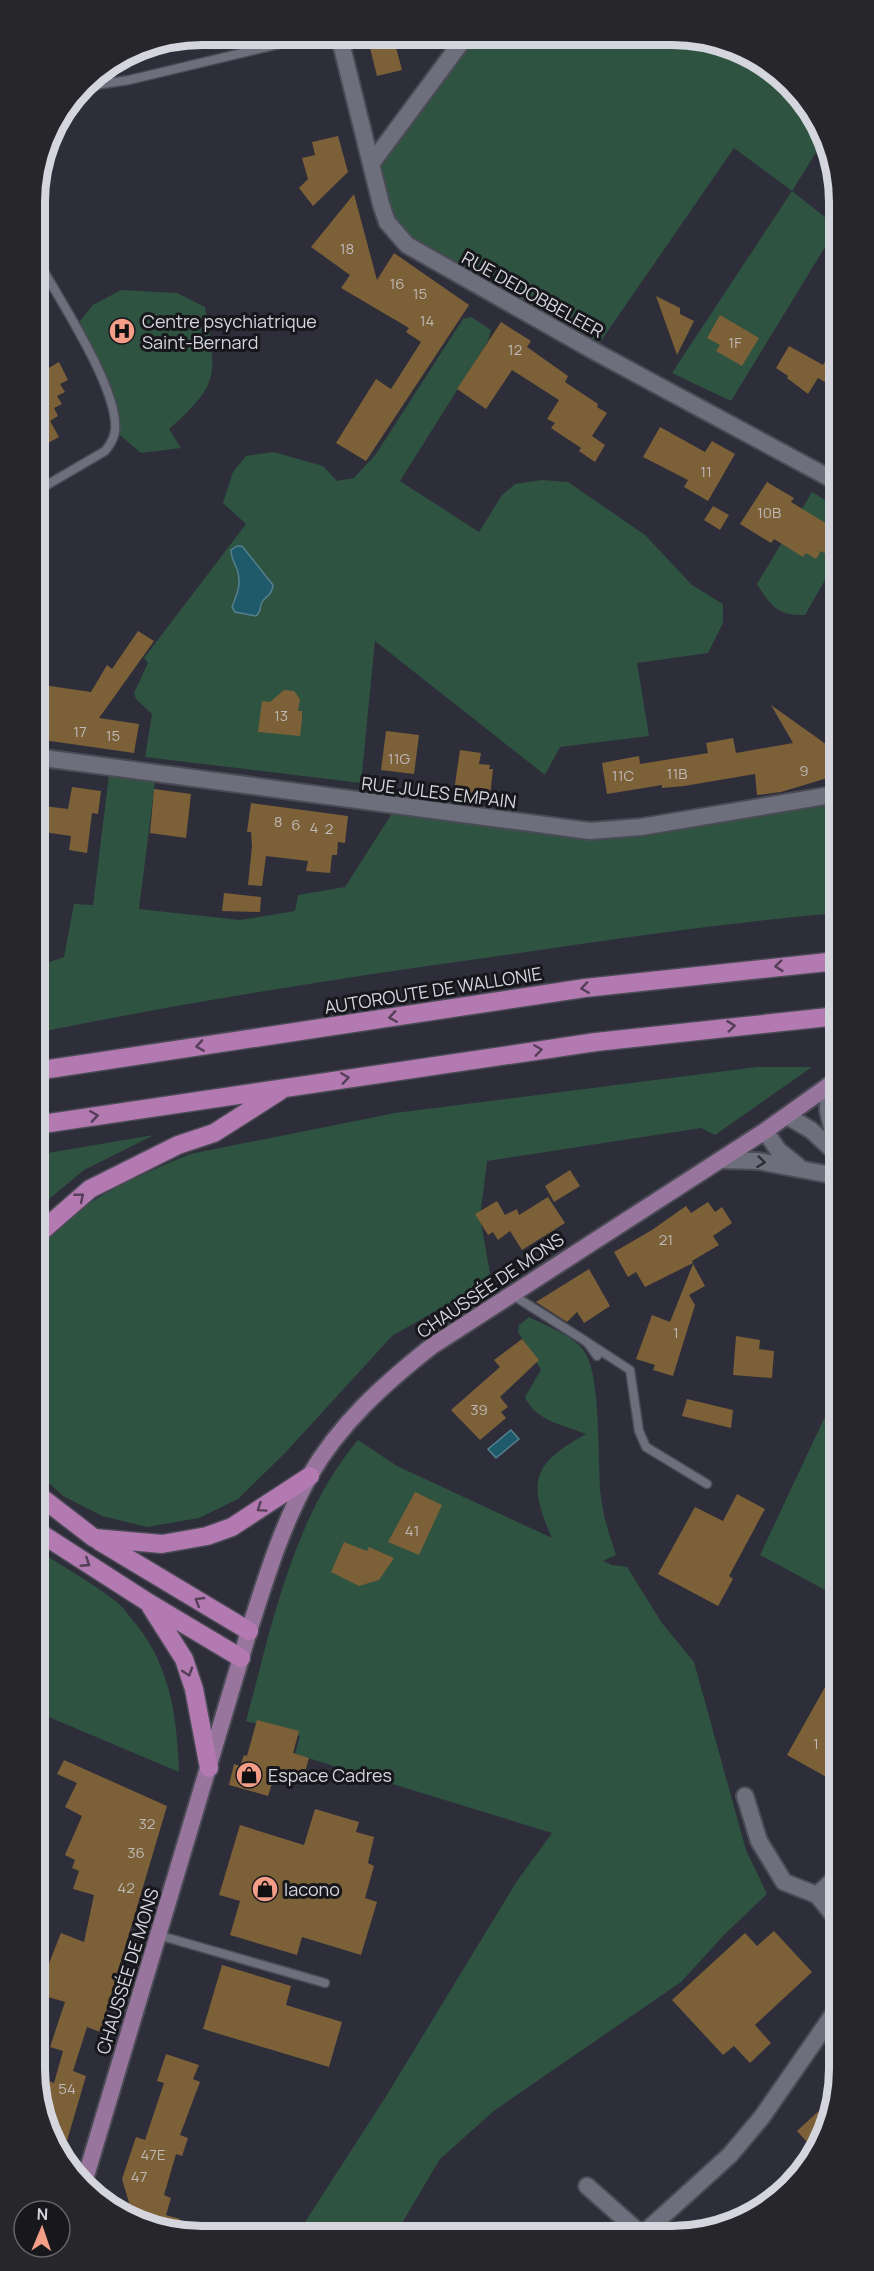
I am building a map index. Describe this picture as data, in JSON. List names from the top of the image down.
{
  "streets": {
    "highway": ["AUTOROUTE DE WALLONIE"],
    "main road": ["CHAUSSÉE DE MONS"],
    "street": ["RUE DEDOBBELEER", "RUE JULES EMPAIN"]
  },
  "places": {
    "hospital": ["Centre psychiatrique Saint-Bernard"],
    "shop": ["Espace Cadres", "Iacono"]
  },
  "house_numbers": [
    "18",
    "16",
    "15",
    "14",
    "1F",
    "12",
    "11",
    "10B",
    "13",
    "17",
    "15",
    "11G",
    "9",
    "11B",
    "11C",
    "8",
    "6",
    "4",
    "2",
    "21",
    "1",
    "39",
    "41",
    "1",
    "32",
    "36",
    "42",
    "54",
    "47E",
    "47"
  ],
  "north": "top"
}
